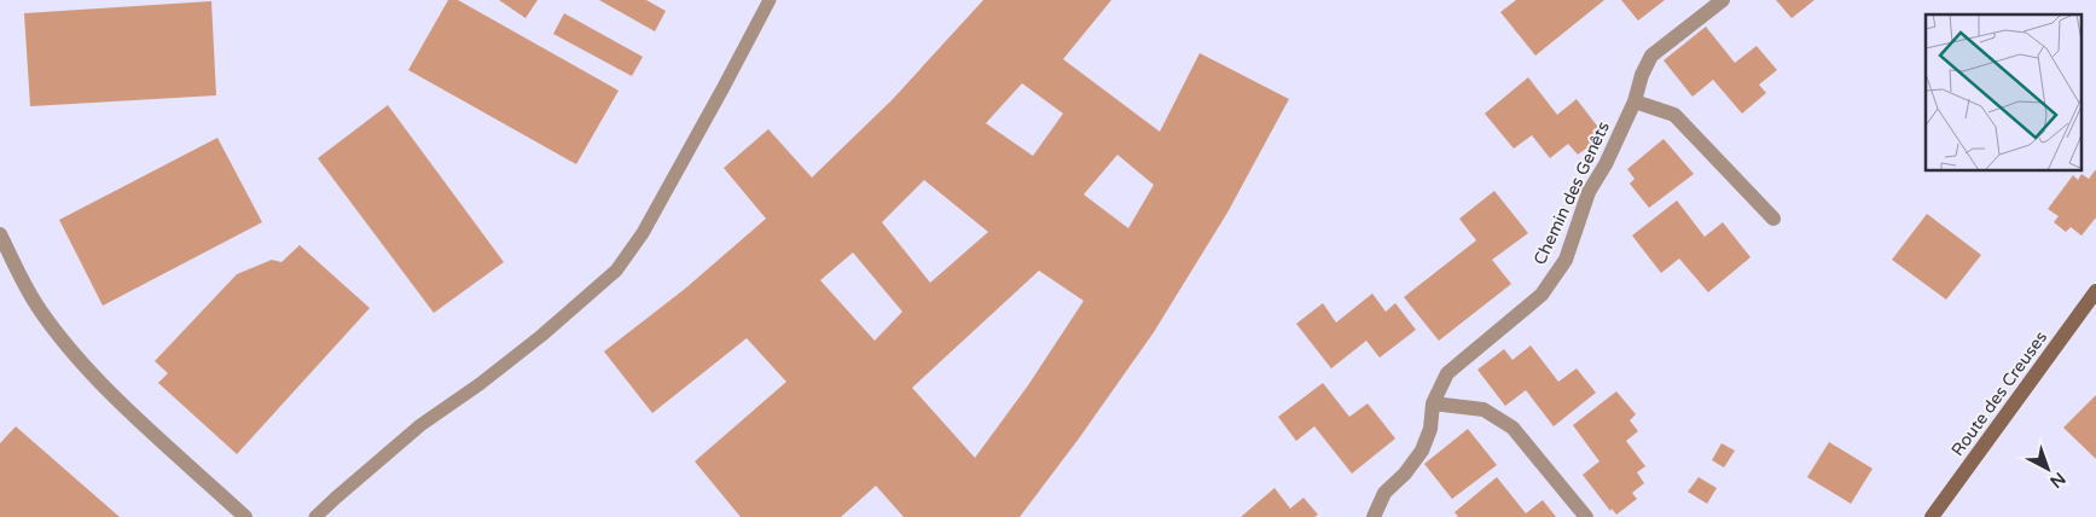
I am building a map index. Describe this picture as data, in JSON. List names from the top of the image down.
{
  "streets": {
    "main road": ["Route des Creuses"],
    "street": ["Chemin des Genêts"]
  },
  "north": "bottom right"
}
